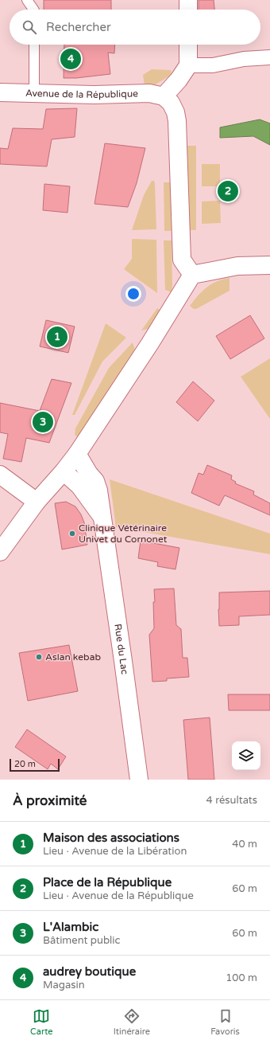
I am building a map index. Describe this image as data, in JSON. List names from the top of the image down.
{
  "streets": {
    "street": ["Avenue de la République", "Rue du Lac"]
  },
  "places": ["Clinique Vétérinaire Univet du Cornonet", "Aslan kebab"],
  "scale_bar": "20 m",
  "page": {
    "search": "Rechercher",
    "pins": [
      "4",
      "2",
      "1",
      "3"
    ],
    "scale": "20 m",
    "heading": ["À proximité", "4 résultats"],
    "list": [
      {
        "mark": "1",
        "name": "Maison des associations",
        "note": "Lieu · Avenue de la Libération",
        "value": "40 m"
      },
      {
        "mark": "2",
        "name": "Place de la République",
        "note": "Lieu · Avenue de la République",
        "value": "60 m"
      },
      {
        "mark": "3",
        "name": "L'Alambic",
        "note": "Bâtiment public",
        "value": "60 m"
      },
      {
        "mark": "4",
        "name": "audrey boutique",
        "note": "Magasin",
        "value": "100 m"
      }
    ],
    "nav": ["Carte", "Itinéraire", "Favoris"]
  }
}
